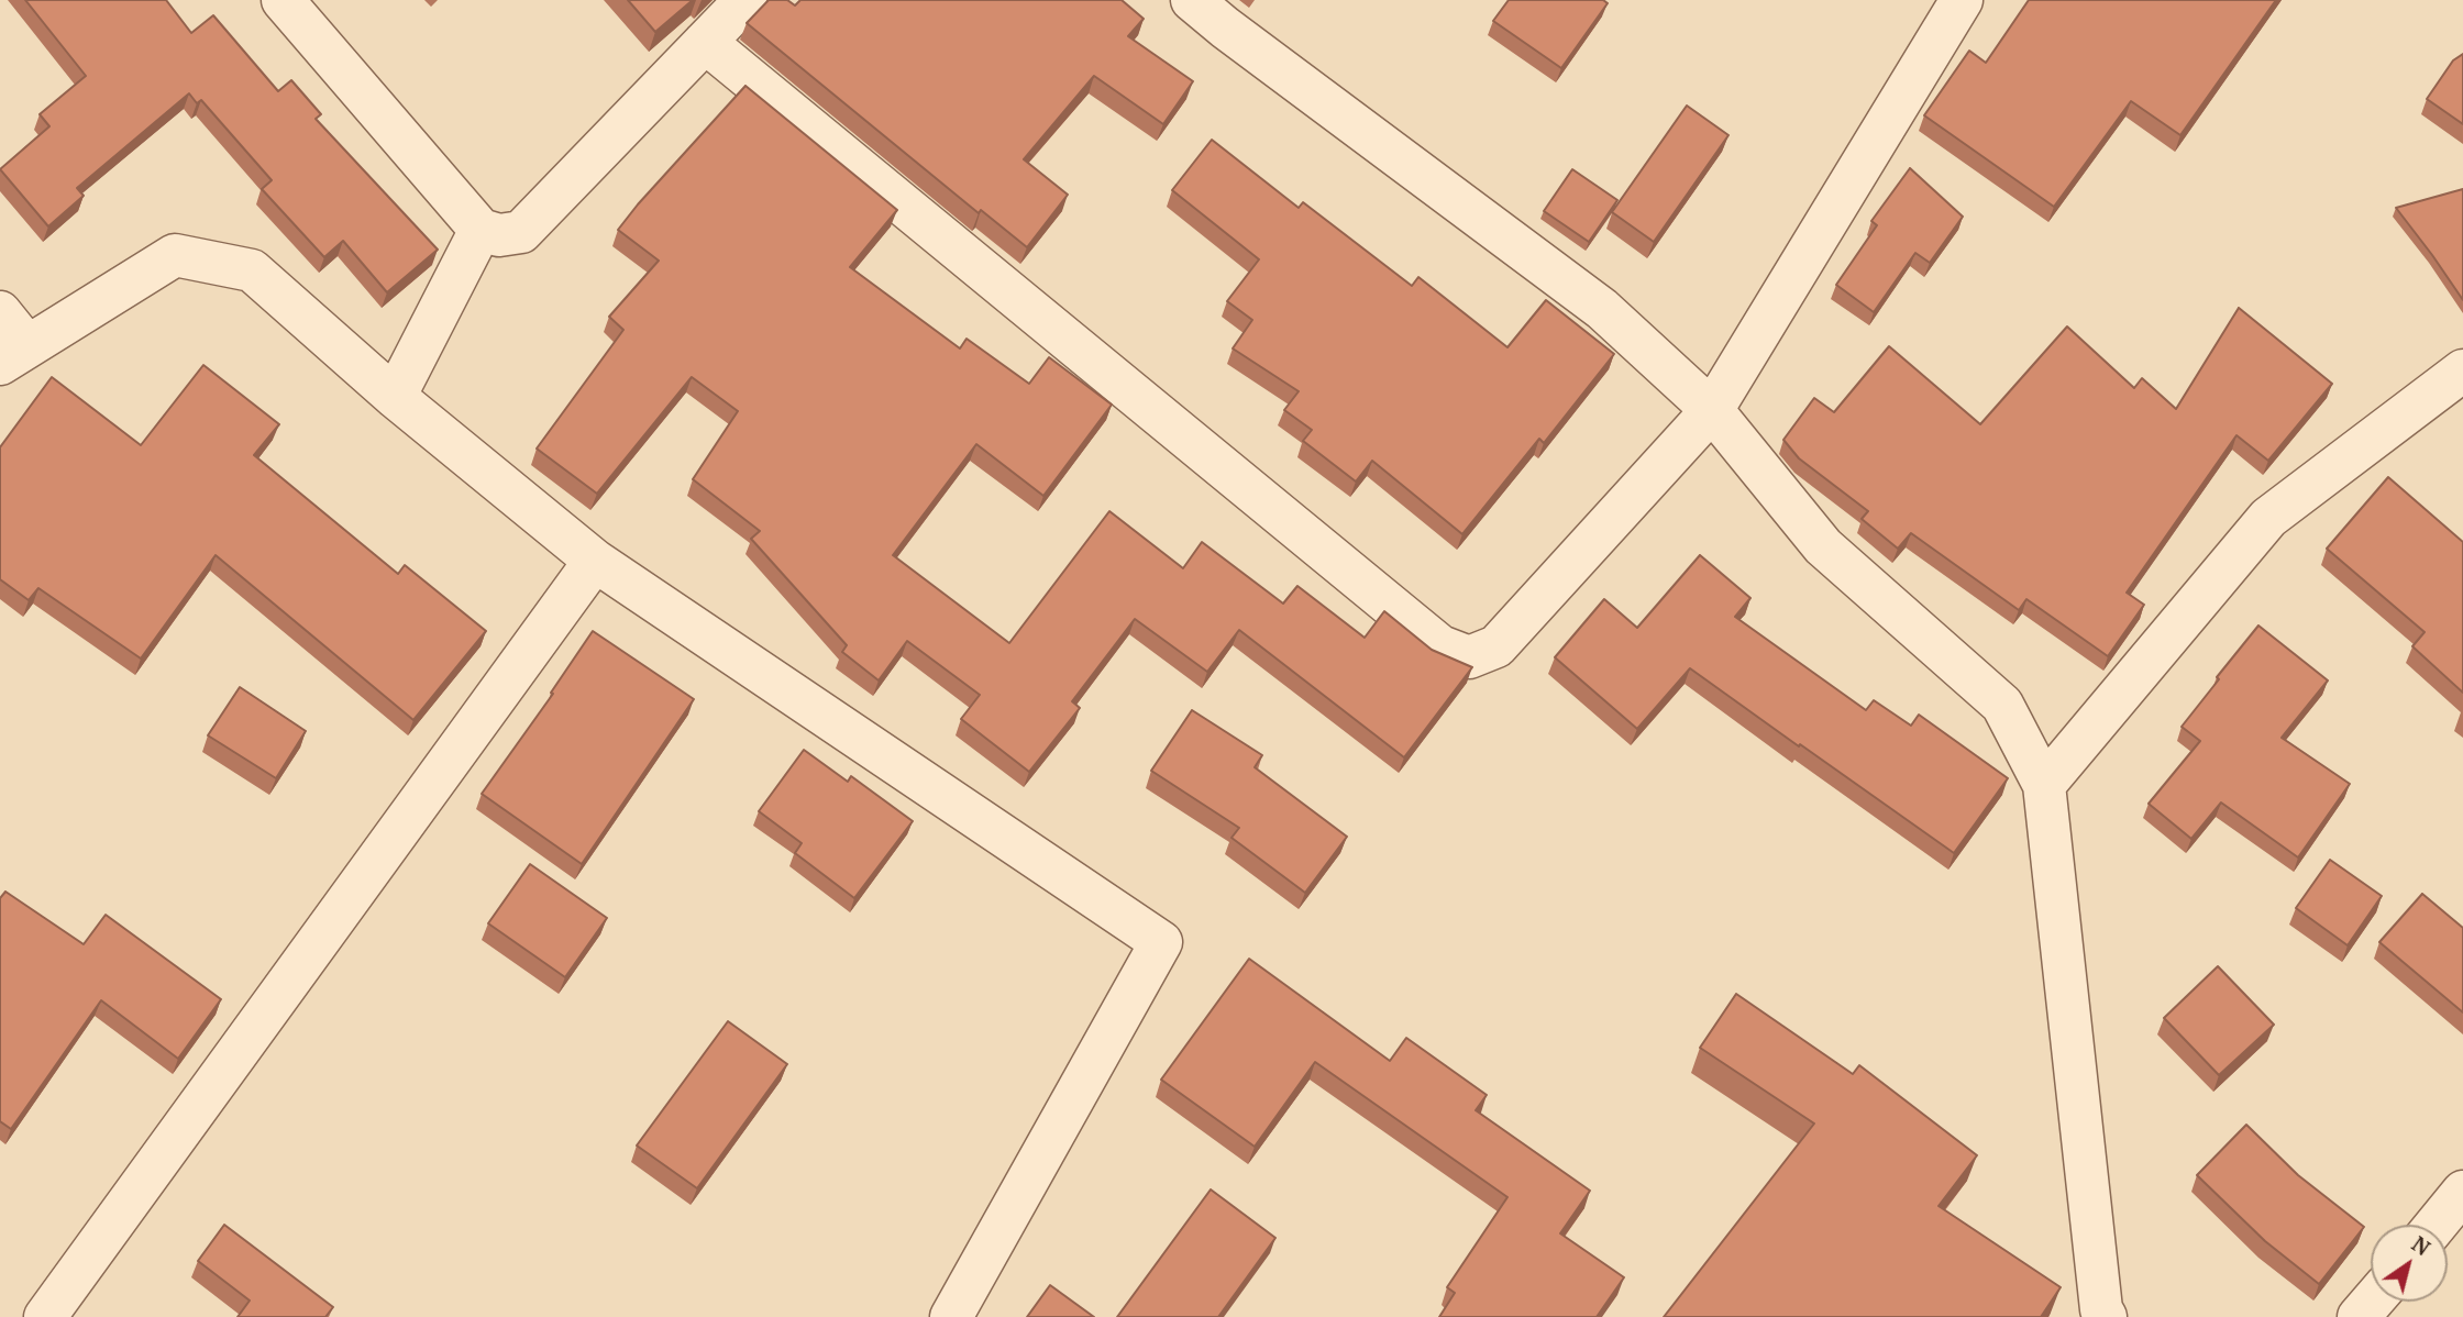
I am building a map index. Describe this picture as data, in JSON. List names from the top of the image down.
{
  "north": "top right"
}
